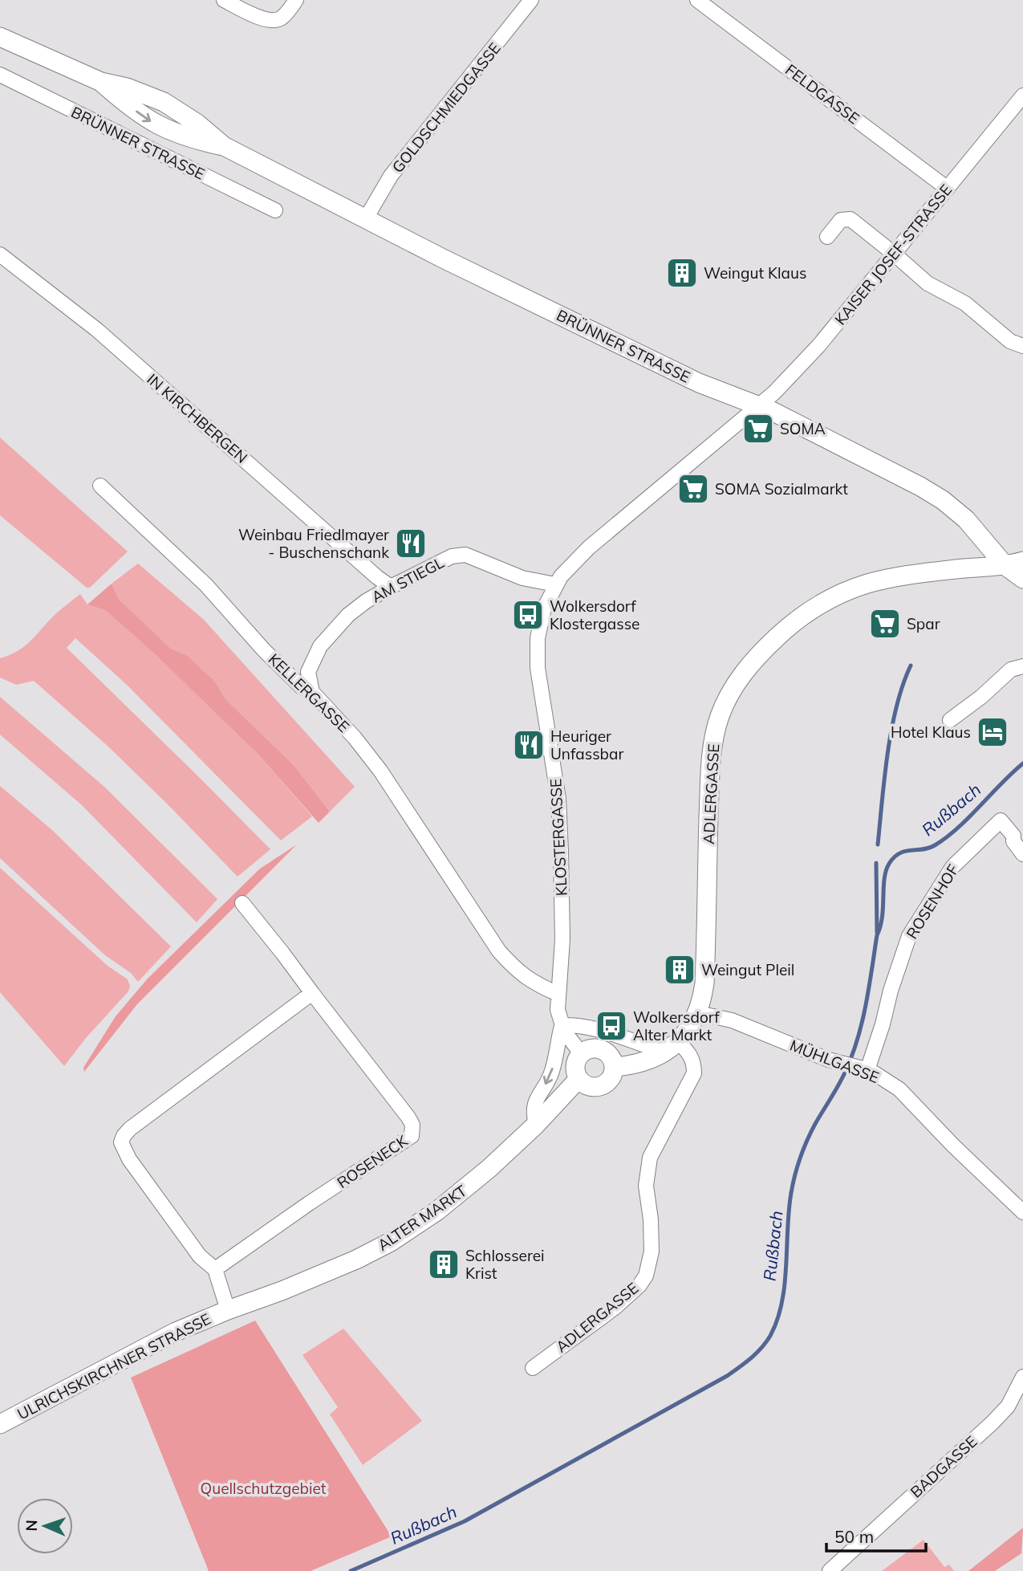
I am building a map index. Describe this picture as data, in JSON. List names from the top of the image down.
{
  "streets": {
    "main road": [
      "BRÜNNER STRASSE",
      "ADLERGASSE",
      "ALTER MARKT",
      "ULRICHSKIRCHNER STRASSE"
    ],
    "street": [
      "FELDGASSE",
      "GOLDSCHMIEDGASSE",
      "KAISER JOSEF-STRASSE",
      "IN KIRCHBERGEN",
      "AM STIEGL",
      "KELLERGASSE",
      "KLOSTERGASSE",
      "ROSENHOF",
      "MÜHLGASSE",
      "ROSENECK",
      "BADGASSE"
    ]
  },
  "crossings": [
    ["FELDGASSE", "KAISER JOSEF-STRASSE"],
    ["GOLDSCHMIEDGASSE", "BRÜNNER STRASSE"],
    ["BRÜNNER STRASSE", "KAISER JOSEF-STRASSE"],
    ["BRÜNNER STRASSE", "ADLERGASSE"],
    ["BRÜNNER STRASSE", "KLOSTERGASSE"],
    ["KAISER JOSEF-STRASSE", "KLOSTERGASSE"],
    ["IN KIRCHBERGEN", "AM STIEGL"],
    ["AM STIEGL", "KELLERGASSE"],
    ["AM STIEGL", "KLOSTERGASSE"],
    ["KELLERGASSE", "KLOSTERGASSE"],
    ["ADLERGASSE", "KLOSTERGASSE"],
    ["ADLERGASSE", "MÜHLGASSE"],
    ["ADLERGASSE", "ALTER MARKT"],
    ["KLOSTERGASSE", "ALTER MARKT"],
    ["ROSENHOF", "MÜHLGASSE"],
    ["ALTER MARKT", "ULRICHSKIRCHNER STRASSE"]
  ],
  "water": ["Rußbach"],
  "parks": ["Quellschutzgebiet"],
  "places": {
    "building": ["Weingut Klaus", "Weingut Pleil", "Schlosserei Krist"],
    "supermarket": ["SOMA", "SOMA Sozialmarkt", "Spar"],
    "restaurant": ["Weinbau Friedlmayer - Buschenschank", "Heuriger Unfassbar"],
    "bus stop": ["Wolkersdorf Klostergasse", "Wolkersdorf Alter Markt"],
    "hotel": ["Hotel Klaus"]
  },
  "scale_bar": "50 m",
  "north": "left"
}
